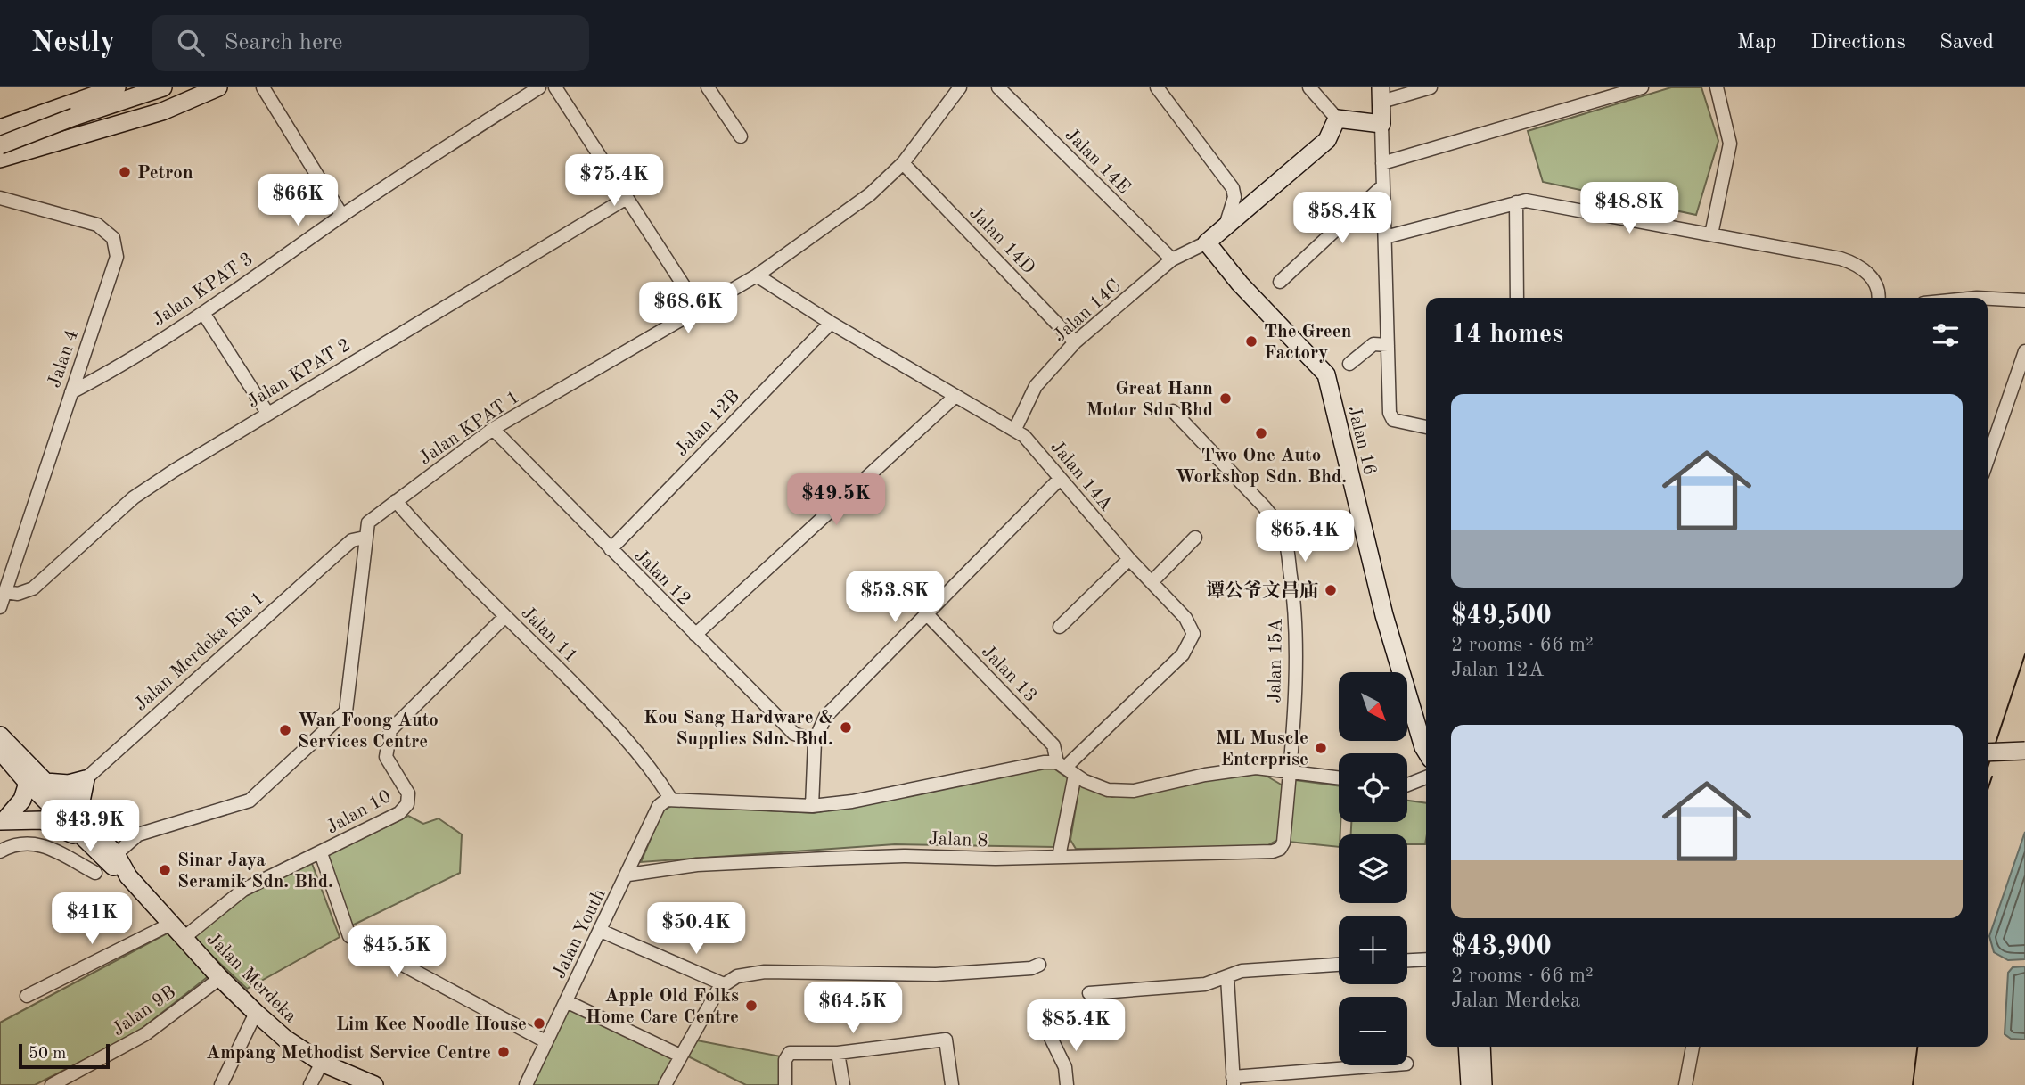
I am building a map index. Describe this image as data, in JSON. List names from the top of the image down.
{
  "streets": {
    "street": [
      "Jalan 14E",
      "Jalan 14D",
      "Jalan KPAT 3",
      "Jalan 14C",
      "Jalan 4",
      "Jalan KPAT 2",
      "Jalan 12B",
      "Jalan KPAT 1",
      "Jalan 16",
      "Jalan 14A",
      "Jalan 12",
      "Jalan 11",
      "Jalan Merdeka Ria 1",
      "Jalan 15A",
      "Jalan 13",
      "Jalan 10",
      "Jalan 8",
      "Jalan Youth",
      "Jalan Merdeka",
      "Jalan 9B"
    ]
  },
  "crossings": [
    ["Jalan 14E", "Jalan 14C"],
    ["Jalan 14D", "Jalan 14C"],
    ["Jalan 14D", "Jalan KPAT 1"],
    ["Jalan KPAT 3", "Jalan 4"],
    ["Jalan 14C", "Jalan 16"],
    ["Jalan 14C", "Jalan 14A"],
    ["Jalan 4", "Jalan KPAT 2"],
    ["Jalan 12B", "Jalan 14A"],
    ["Jalan 12B", "Jalan 12"],
    ["Jalan KPAT 1", "Jalan 14A"],
    ["Jalan KPAT 1", "Jalan 12"],
    ["Jalan KPAT 1", "Jalan 11"],
    ["Jalan KPAT 1", "Jalan Merdeka Ria 1"],
    ["Jalan KPAT 1", "Jalan Merdeka"],
    ["Jalan 14A", "Jalan 13"],
    ["Jalan 11", "Jalan 10"],
    ["Jalan 11", "Jalan Youth"],
    ["Jalan Merdeka Ria 1", "Jalan Merdeka"],
    ["Jalan 15A", "Jalan 8"],
    ["Jalan 10", "Jalan Merdeka"],
    ["Jalan 8", "Jalan Youth"],
    ["Jalan Merdeka", "Jalan 9B"]
  ],
  "places": [
    "Petron",
    "The Green Factory",
    "Great Hann Motor Sdn Bhd",
    "Two One Auto Workshop Sdn. Bhd.",
    "谭公爷文昌庙",
    "Kou Sang Hardware & Supplies Sdn. Bhd.",
    "Wan Foong Auto Services Centre",
    "ML Muscle Enterprise",
    "Sinar Jaya Seramik Sdn. Bhd.",
    "Apple Old Folks Home Care Centre",
    "Lim Kee Noodle House",
    "Ampang Methodist Service Centre"
  ],
  "scale_bar": "50 m",
  "north": "bottom right",
  "page": {
    "header": "Nestly",
    "search": "Search here",
    "nav": ["Map", "Directions", "Saved"],
    "price": [
      "$75.4K",
      "$66K",
      "$48.8K",
      "$58.4K",
      "$68.6K",
      "$49.5K",
      "$65.4K",
      "$53.8K",
      "$43.9K",
      "$41K",
      "$50.4K",
      "$45.5K",
      "$64.5K",
      "$85.4K"
    ],
    "heading": "14 homes",
    "list": [
      {
        "name": "$49,500",
        "note": "2 rooms · 66 m² · Jalan 12A"
      },
      {
        "name": "$43,900",
        "note": "2 rooms · 66 m² · Jalan Merdeka"
      }
    ],
    "map_buttons": ["+", "−"],
    "scale": "50 m"
  }
}
